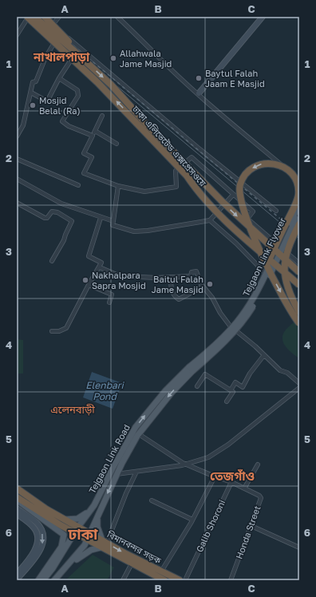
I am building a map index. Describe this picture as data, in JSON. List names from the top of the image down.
{
  "streets": {
    "highway": ["ঢাকা এলিভেটেড এক্সপ্রেসওয়ে", "বিমানবন্দর সড়ক"],
    "main road": ["Tejgaon Link Flyover", "Tejgaon Link Road"],
    "street": ["Galib Shoroni", "Honda Street"]
  },
  "crossings": [
    ["Tejgaon Link Flyover", "Tejgaon Link Road"],
    ["Tejgaon Link Road", "বিমানবন্দর সড়ক"],
    ["Galib Shoroni", "Honda Street"]
  ],
  "districts": [
    "নাখালপাড়া",
    "এলেনবাড়ী",
    "তেজগাঁও",
    "ঢাকা"
  ],
  "water": ["Elenbari Pond"],
  "places": [
    "Allahwala Jame Masjid",
    "Baytul Falah Jaam E Masjid",
    "Mosjid Belal (Ra)",
    "Nakhalpara Sapra Mosjid",
    "Baitul Falah Jame Masjid"
  ],
  "grid": {
    "columns": ["A", "B", "C"],
    "rows": [
      "1",
      "2",
      "3",
      "4",
      "5",
      "6"
    ]
  }
}
